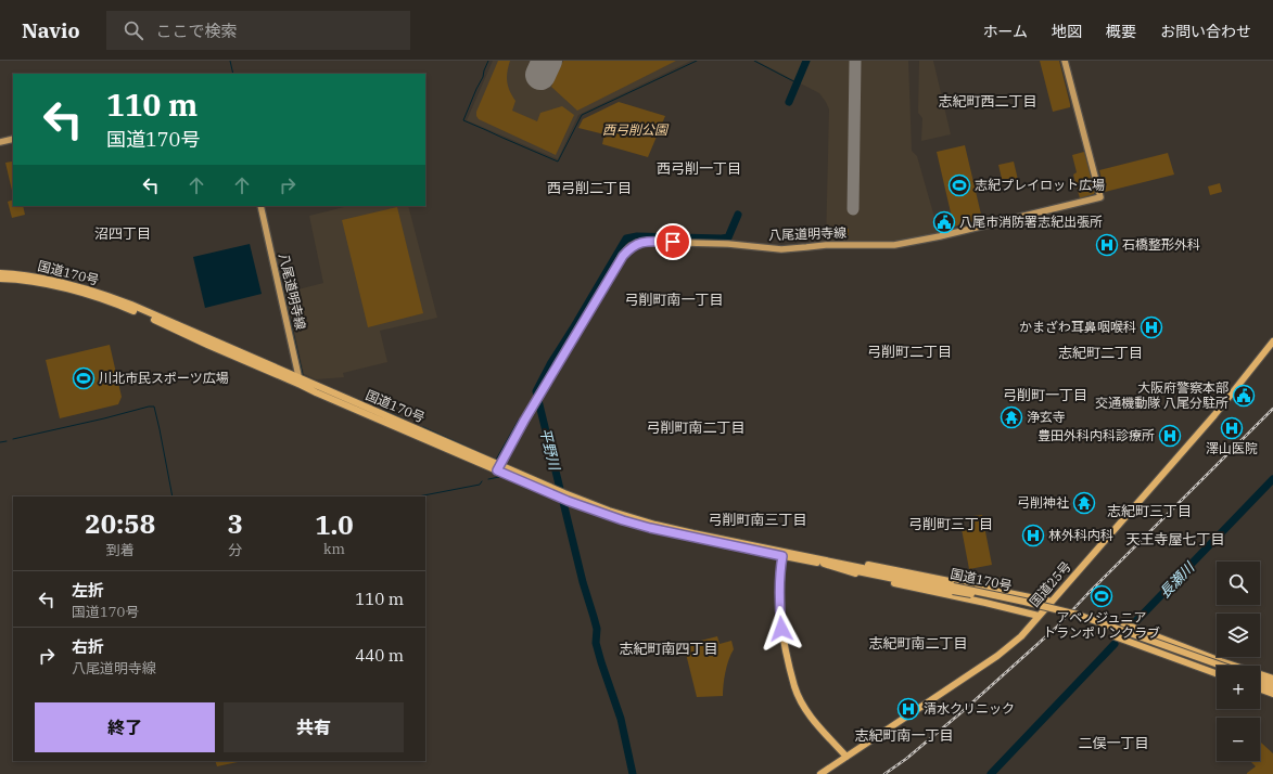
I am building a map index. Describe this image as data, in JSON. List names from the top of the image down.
{
  "streets": {
    "highway": ["国道170号", "国道25号"],
    "main road": ["八尾道明寺線"]
  },
  "crossings": [
    ["八尾道明寺線", "国道170号"]
  ],
  "districts": [
    "志紀町西二丁目",
    "西弓削一丁目",
    "西弓削二丁目",
    "沼四丁目",
    "弓削町南一丁目",
    "弓削町二丁目",
    "志紀町二丁目",
    "弓削町一丁目",
    "弓削町南二丁目",
    "志紀町三丁目",
    "弓削町南三丁目",
    "弓削町三丁目",
    "天王寺屋七丁目",
    "志紀町南二丁目",
    "志紀町南四丁目",
    "志紀町南一丁目",
    "二俣一丁目"
  ],
  "water": ["平野川", "長瀬川"],
  "parks": ["西弓削公園"],
  "places": {
    "sports": ["志紀プレイロット広場", "川北市民スポーツ広場", "アベノジュニア トランポリンクラブ"],
    "public building": ["八尾市消防署志紀出張所", "大阪府警察本部 交通機動隊 八尾分駐所"],
    "hospital": [
      "石橋整形外科",
      "かまざわ耳鼻咽喉科",
      "澤山医院",
      "豊田外科内科診療所",
      "林外科内科",
      "清水クリニック"
    ],
    "temple": ["浄玄寺", "弓削神社"]
  },
  "page": {
    "header": "Navio",
    "search": "ここで検索",
    "nav": [
      "ホーム",
      "地図",
      "概要",
      "お問い合わせ"
    ],
    "turn": ["110 m", "国道170号"],
    "eta": [
      "20:58",
      "到着",
      "3",
      "分",
      "1.0",
      "km"
    ],
    "map_buttons": ["+", "−"],
    "list": [
      {
        "name": "左折",
        "note": "国道170号",
        "value": "110 m"
      },
      {
        "name": "右折",
        "note": "八尾道明寺線",
        "value": "440 m"
      }
    ],
    "buttons": ["終了", "共有"]
  }
}
